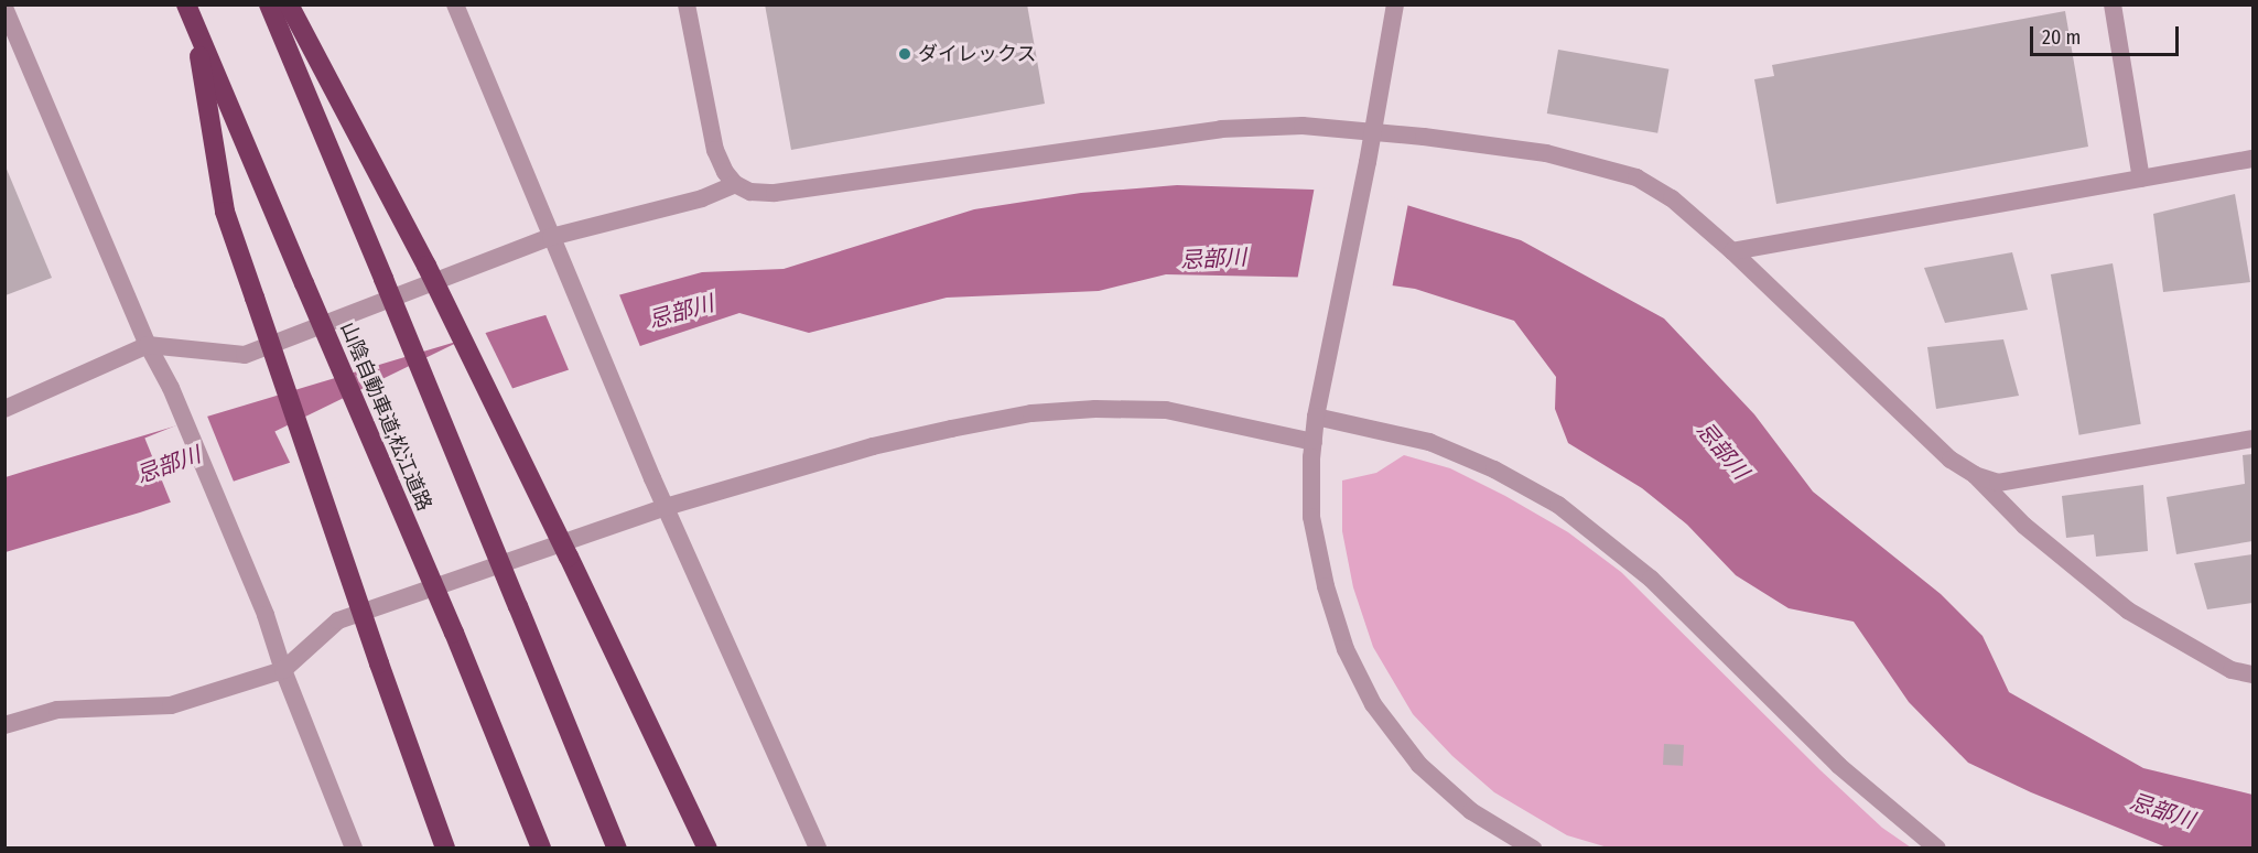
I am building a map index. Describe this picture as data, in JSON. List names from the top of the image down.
{
  "streets": {
    "highway": ["山陰自動車道;松江道路"]
  },
  "water": ["忌部川"],
  "places": ["ダイレックス"],
  "scale_bar": "20 m"
}
